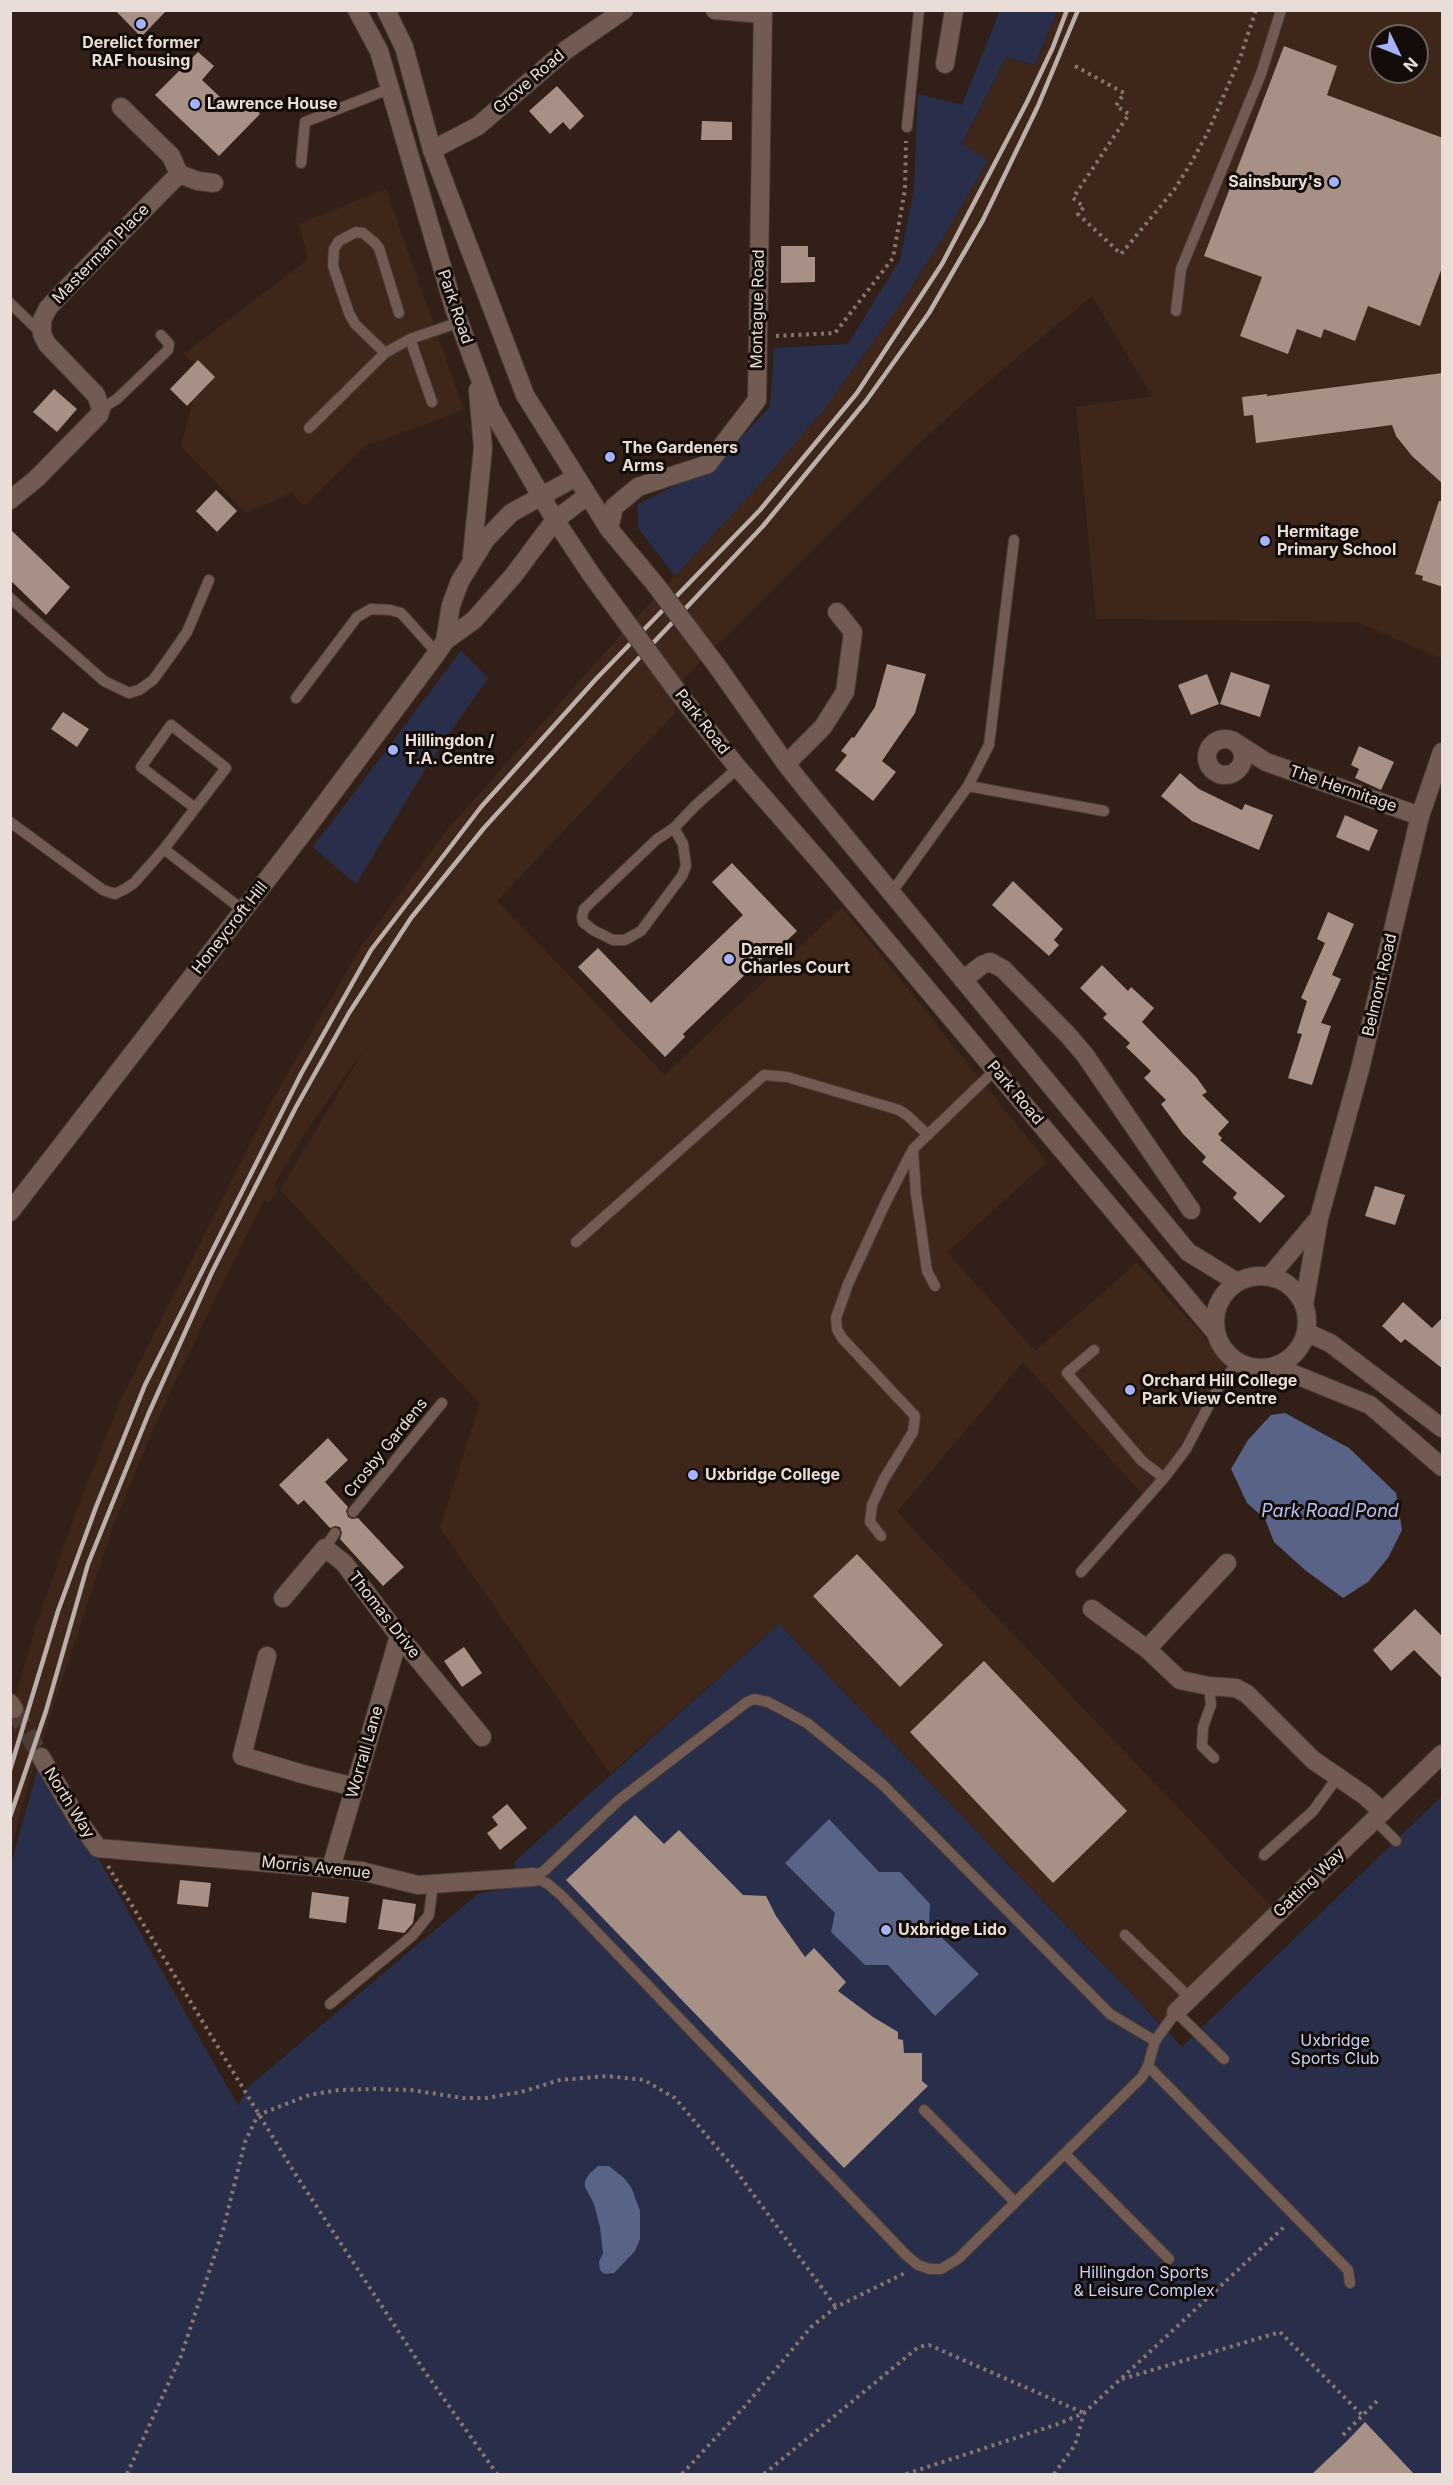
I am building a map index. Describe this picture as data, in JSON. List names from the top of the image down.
{
  "streets": {
    "street": [
      "Grove Road",
      "Masterman Place",
      "Park Road",
      "Montague Road",
      "The Hermitage",
      "Honeycroft Hill",
      "Belmont Road",
      "Thomas Drive",
      "Worrall Lane",
      "North Way",
      "Morris Avenue",
      "Gatting Way"
    ],
    "lane": ["Crosby Gardens"]
  },
  "crossings": [
    ["Grove Road", "Park Road"],
    ["Park Road", "Montague Road"],
    ["Park Road", "Honeycroft Hill"],
    ["Park Road", "Belmont Road"],
    ["The Hermitage", "Belmont Road"],
    ["Thomas Drive", "Worrall Lane"],
    ["Worrall Lane", "Morris Avenue"],
    ["North Way", "Morris Avenue"]
  ],
  "water": ["Park Road Pond"],
  "parks": ["Uxbridge Sports Club", "Hillingdon Sports & Leisure Complex"],
  "places": [
    "Derelict former RAF housing",
    "Lawrence House",
    "Sainsbury's",
    "The Gardeners Arms",
    "Hermitage Primary School",
    "Hillingdon / T.A. Centre",
    "Darrell Charles Court",
    "Orchard Hill College Park View Centre",
    "Uxbridge College",
    "Uxbridge Lido"
  ],
  "north": "bottom right"
}
